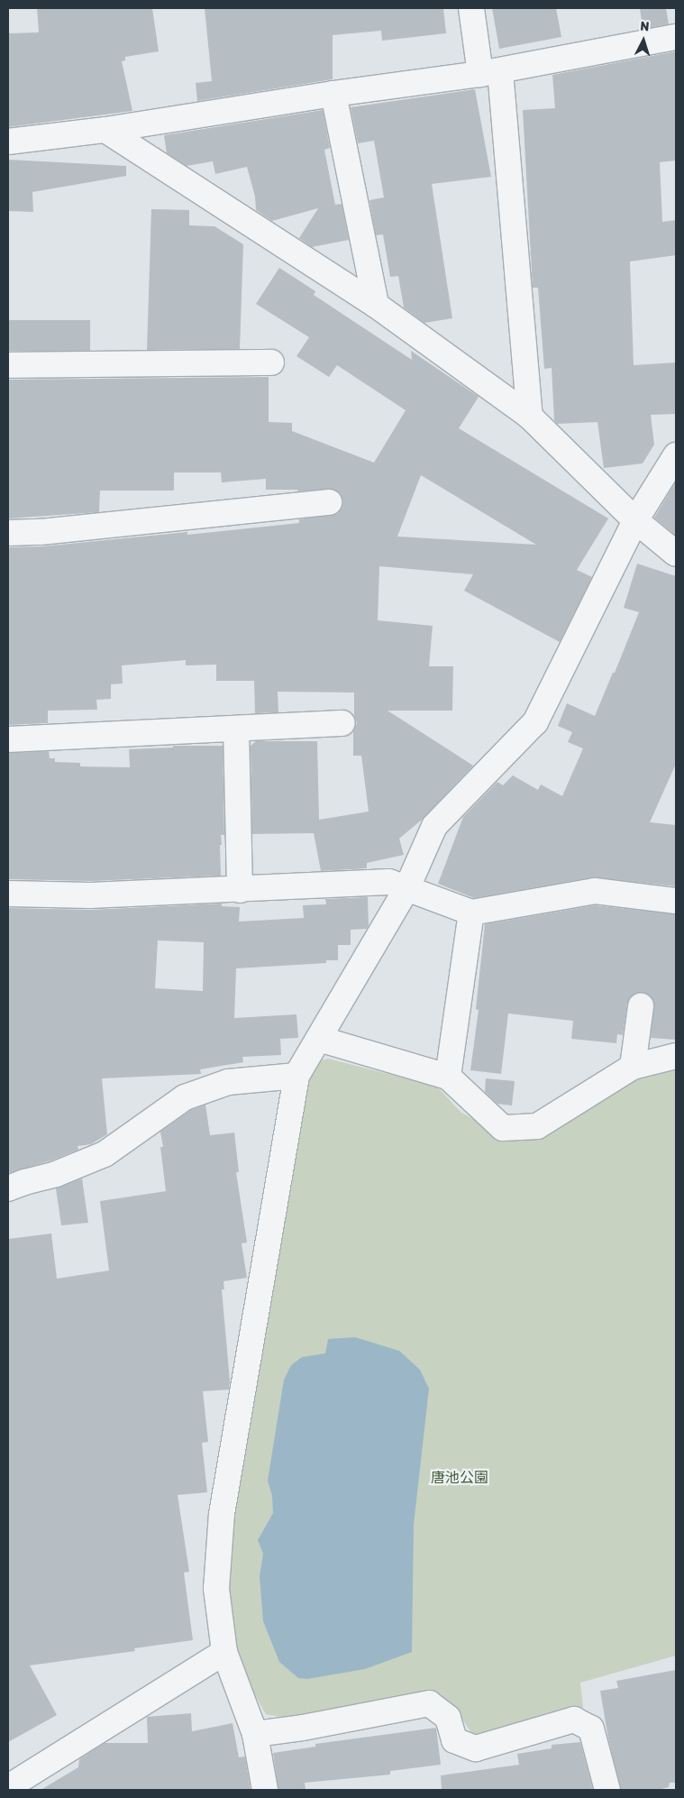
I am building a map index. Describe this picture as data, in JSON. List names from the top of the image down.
{
  "parks": ["唐池公園"],
  "north": "top"
}
